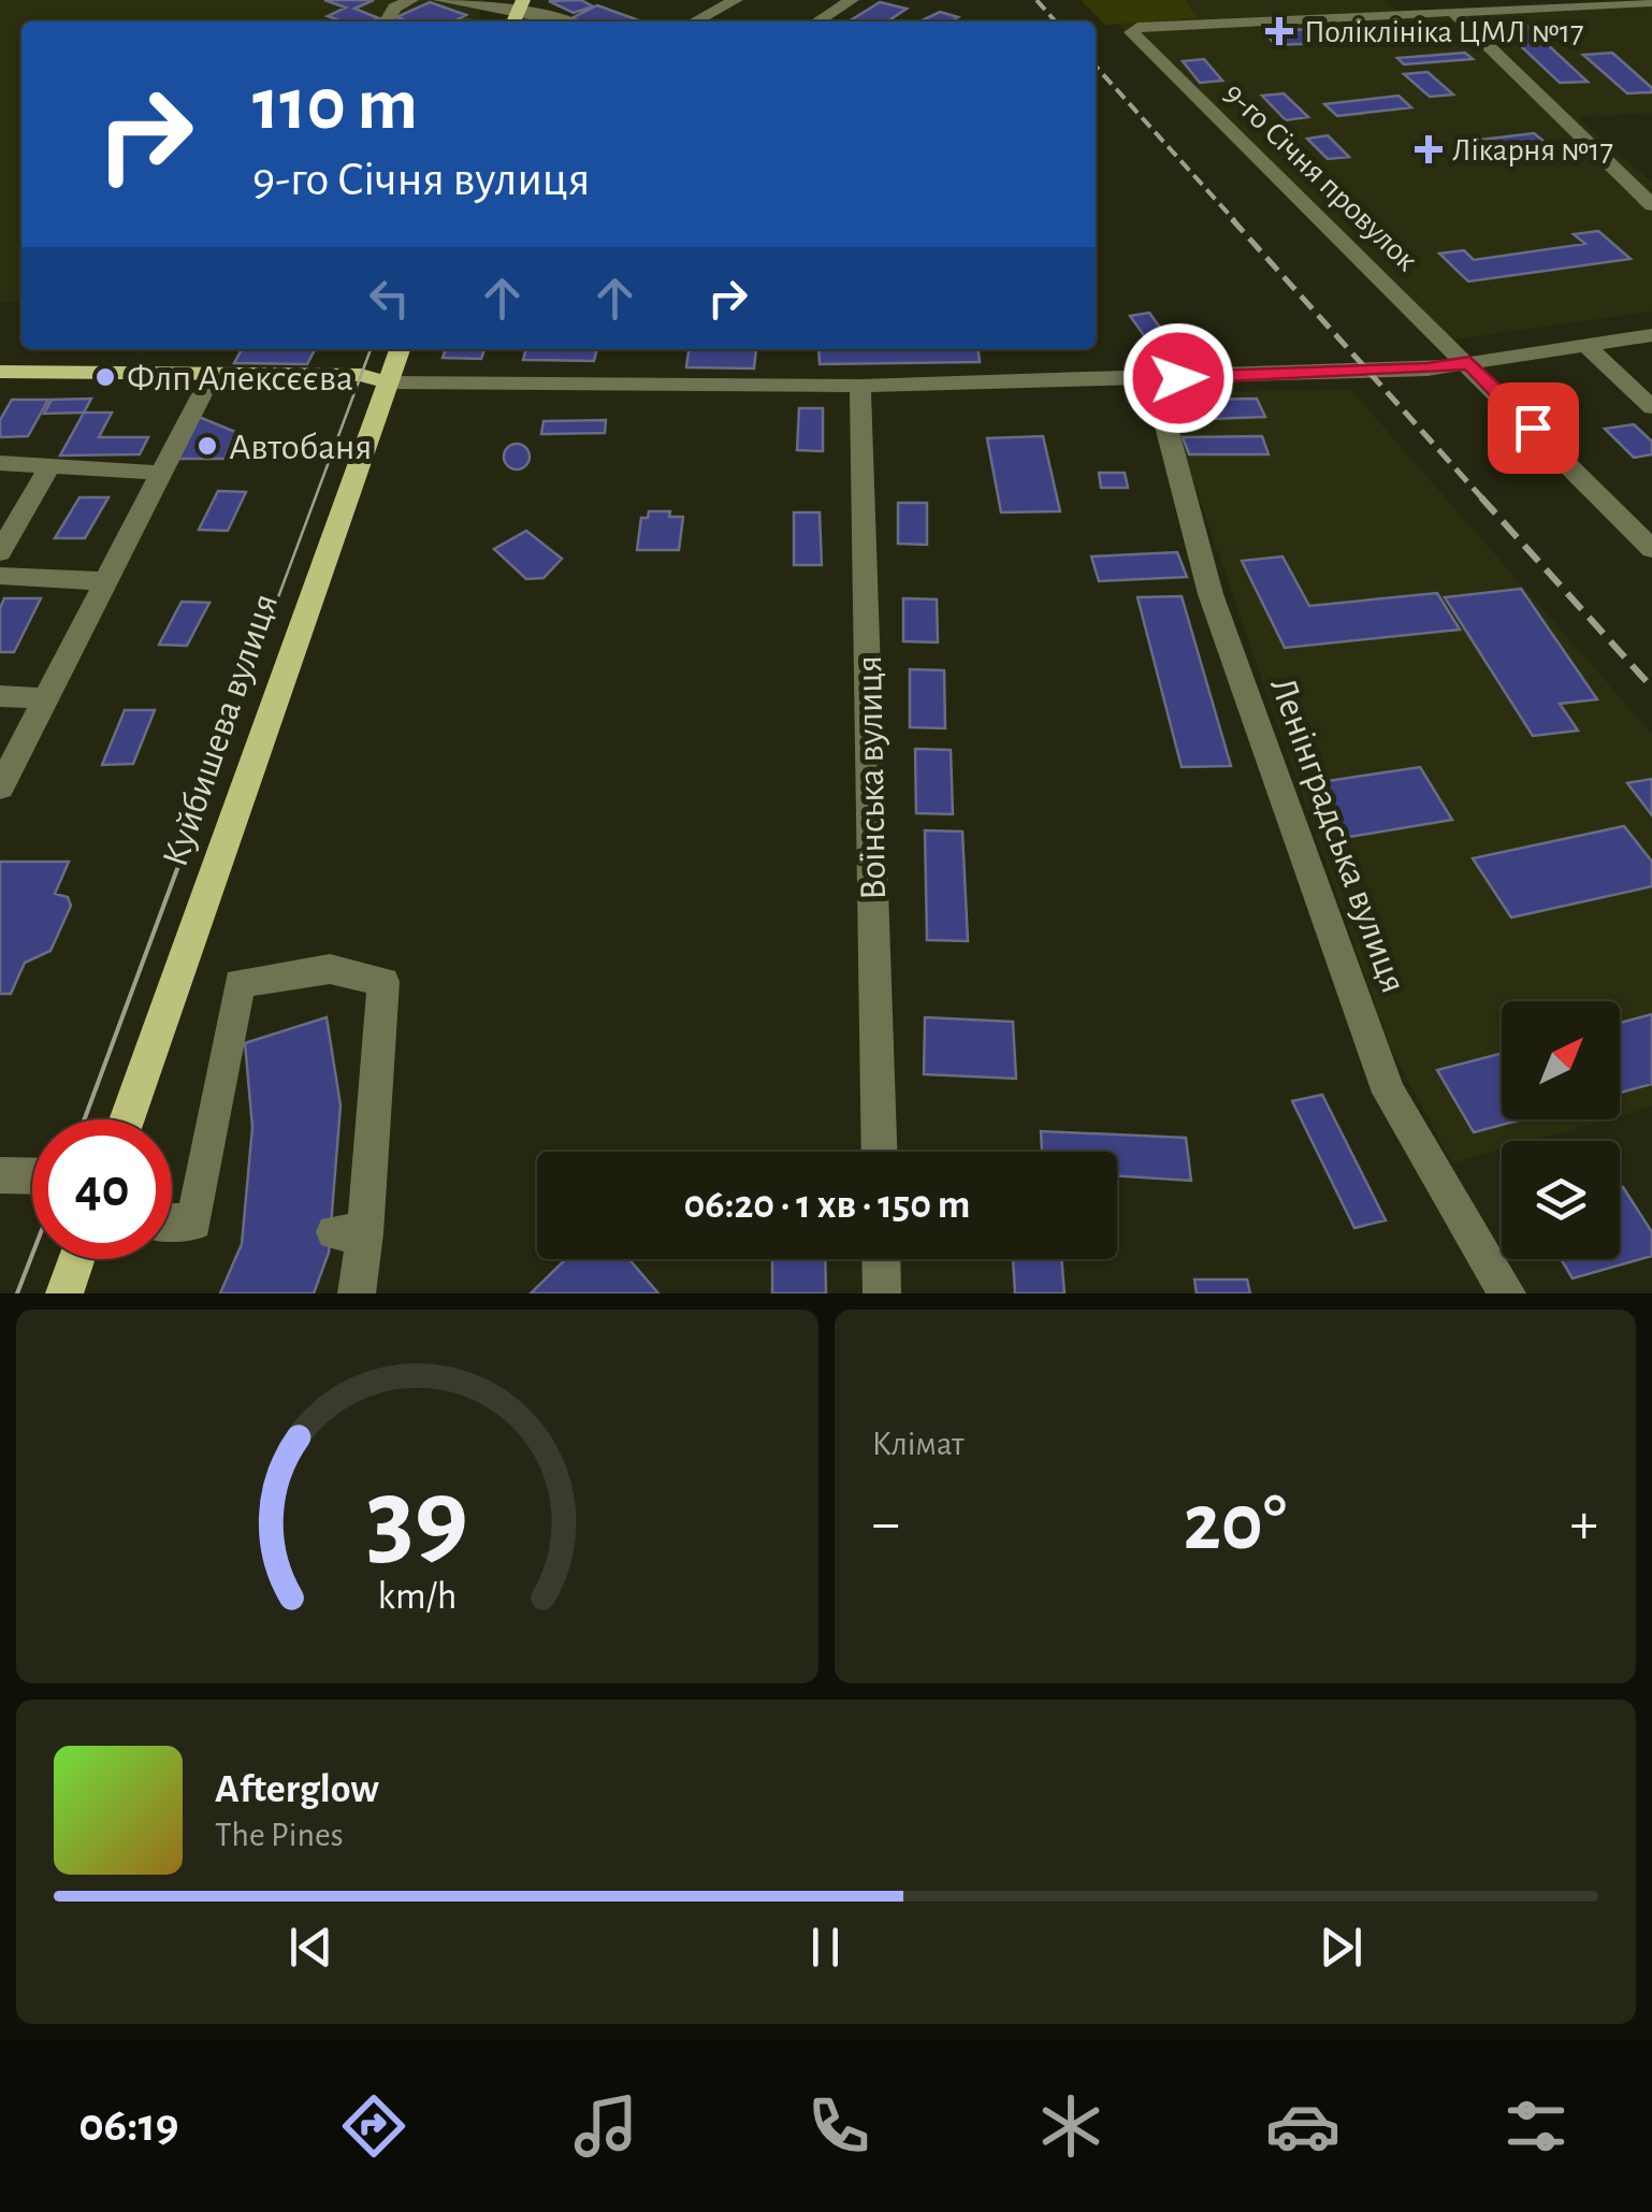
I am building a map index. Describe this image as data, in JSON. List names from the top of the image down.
{
  "streets": {
    "main road": ["Куйбишева вулиця"],
    "street": ["9-го Січня провулок", "Воїнська вулиця", "Ленінградська вулиця"]
  },
  "places": {
    "health": ["Поліклініка ЦМЛ №17", "Лікарня №17"],
    "other": ["Флп Алексєєва", "Автобаня"]
  },
  "north": "top right",
  "page": {
    "turn": ["110 m", "9-го Січня вулиця"],
    "limit": "40",
    "trip": "06:20 · 1 хв · 150 m",
    "tile": "Клімат",
    "heat": ["−", "20°", "+"],
    "song": ["Afterglow", "The Pines"],
    "tabs": "06:19",
    "gauge": ["39", "km/h"]
  }
}
